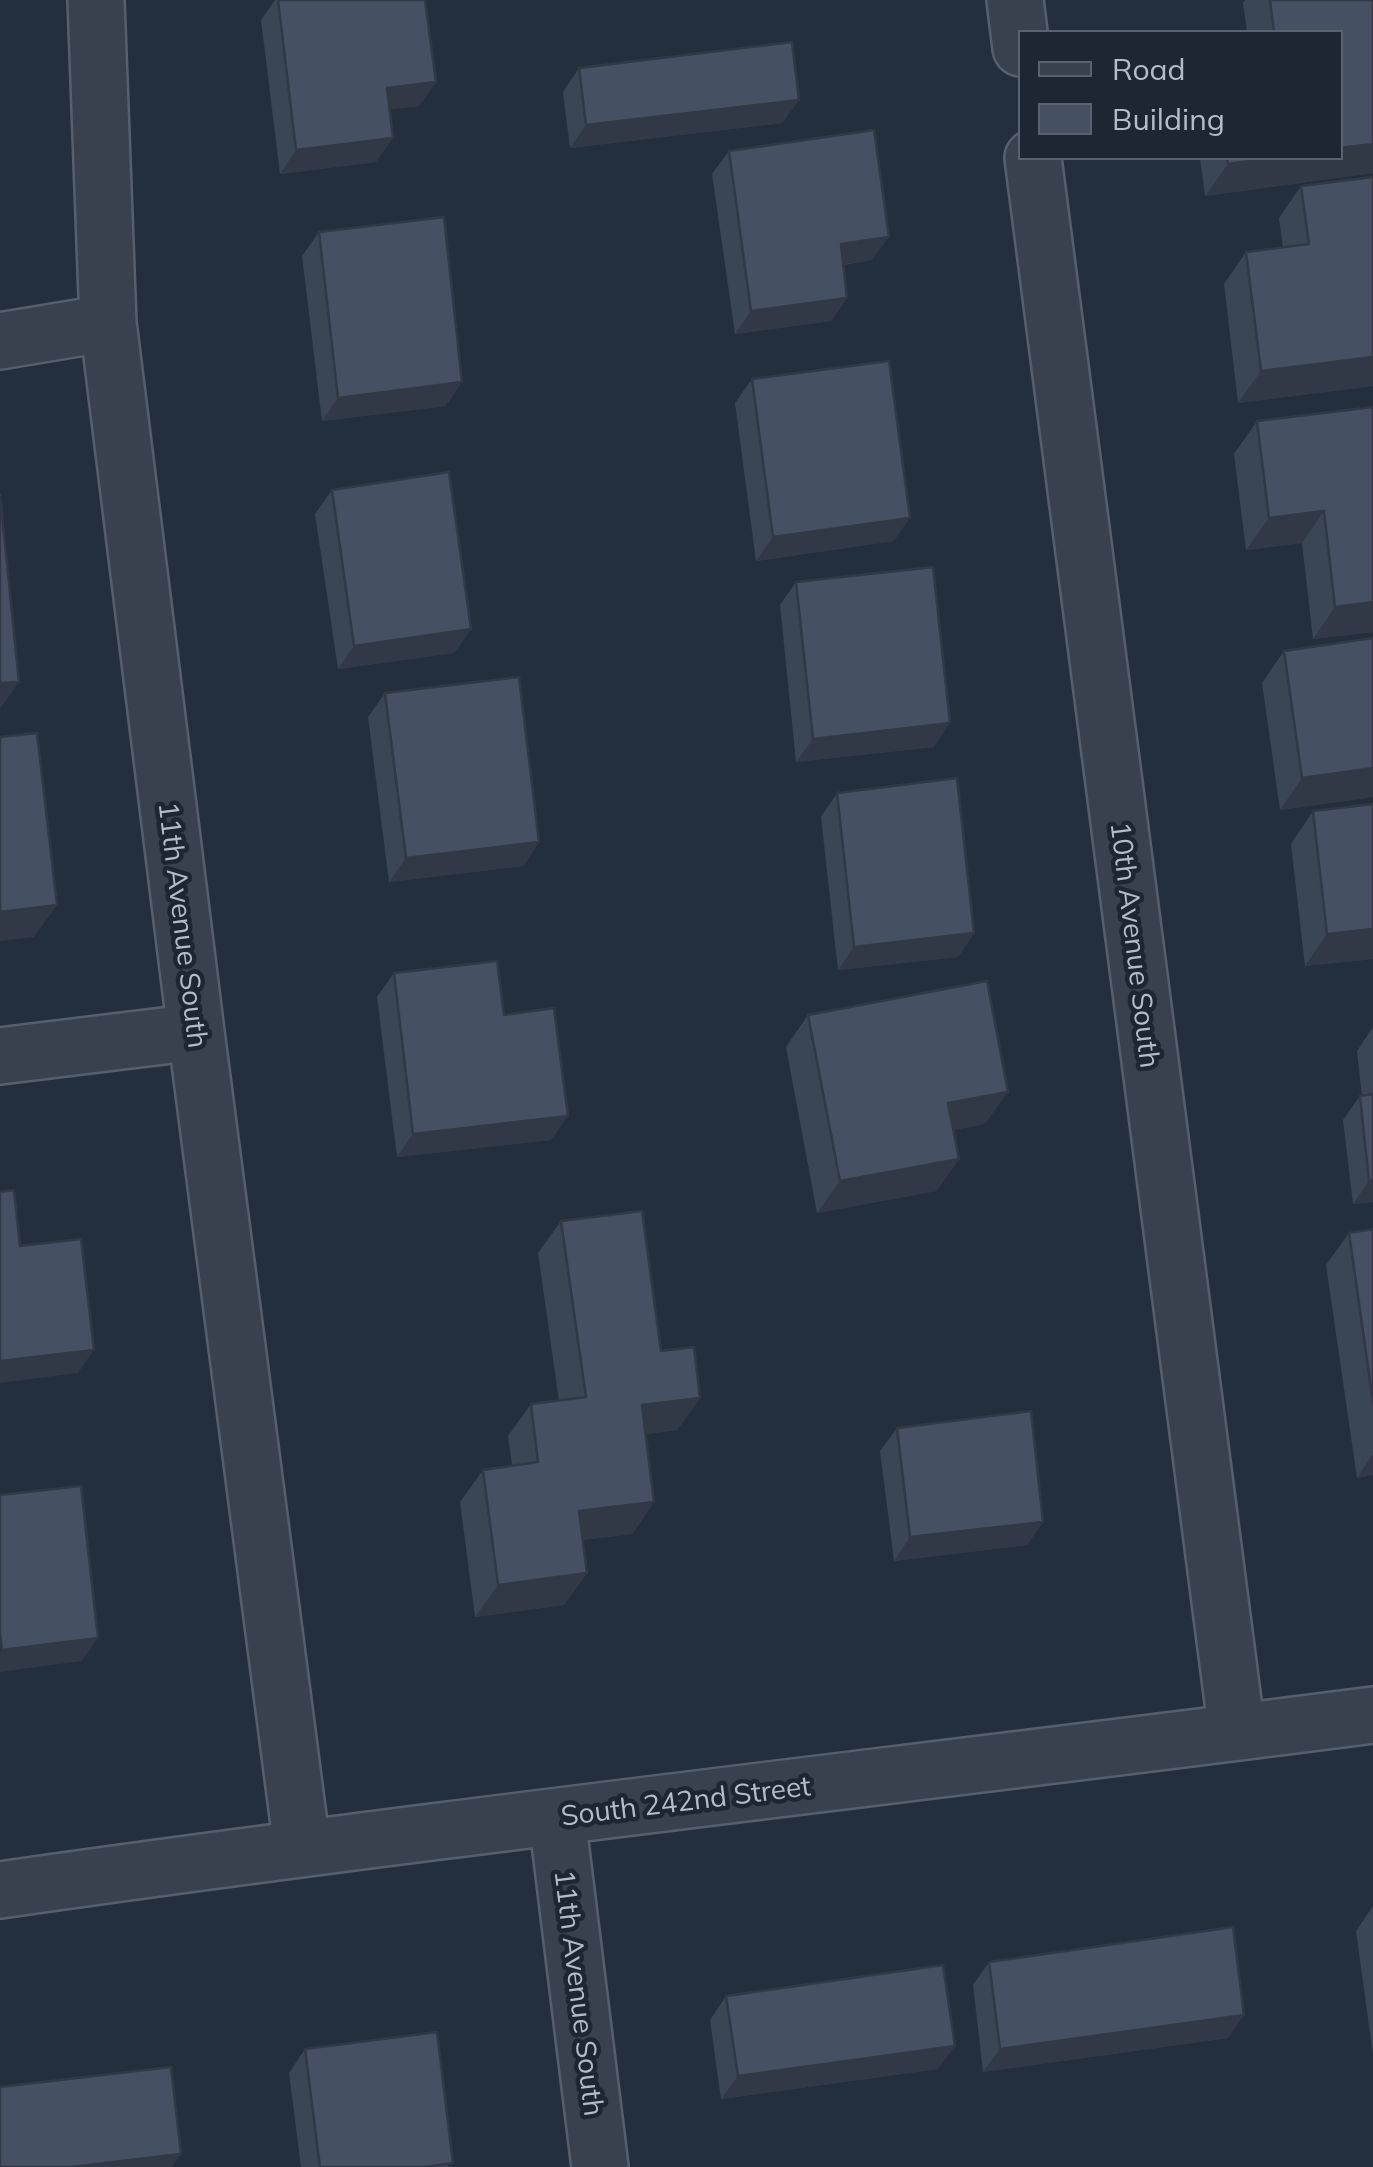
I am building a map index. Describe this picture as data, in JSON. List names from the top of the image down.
{
  "streets": {
    "street": ["11th Avenue South", "10th Avenue South", "South 242nd Street"]
  },
  "crossings": [
    ["11th Avenue South", "South 242nd Street"],
    ["10th Avenue South", "South 242nd Street"]
  ],
  "legend": ["Road", "Building"]
}
